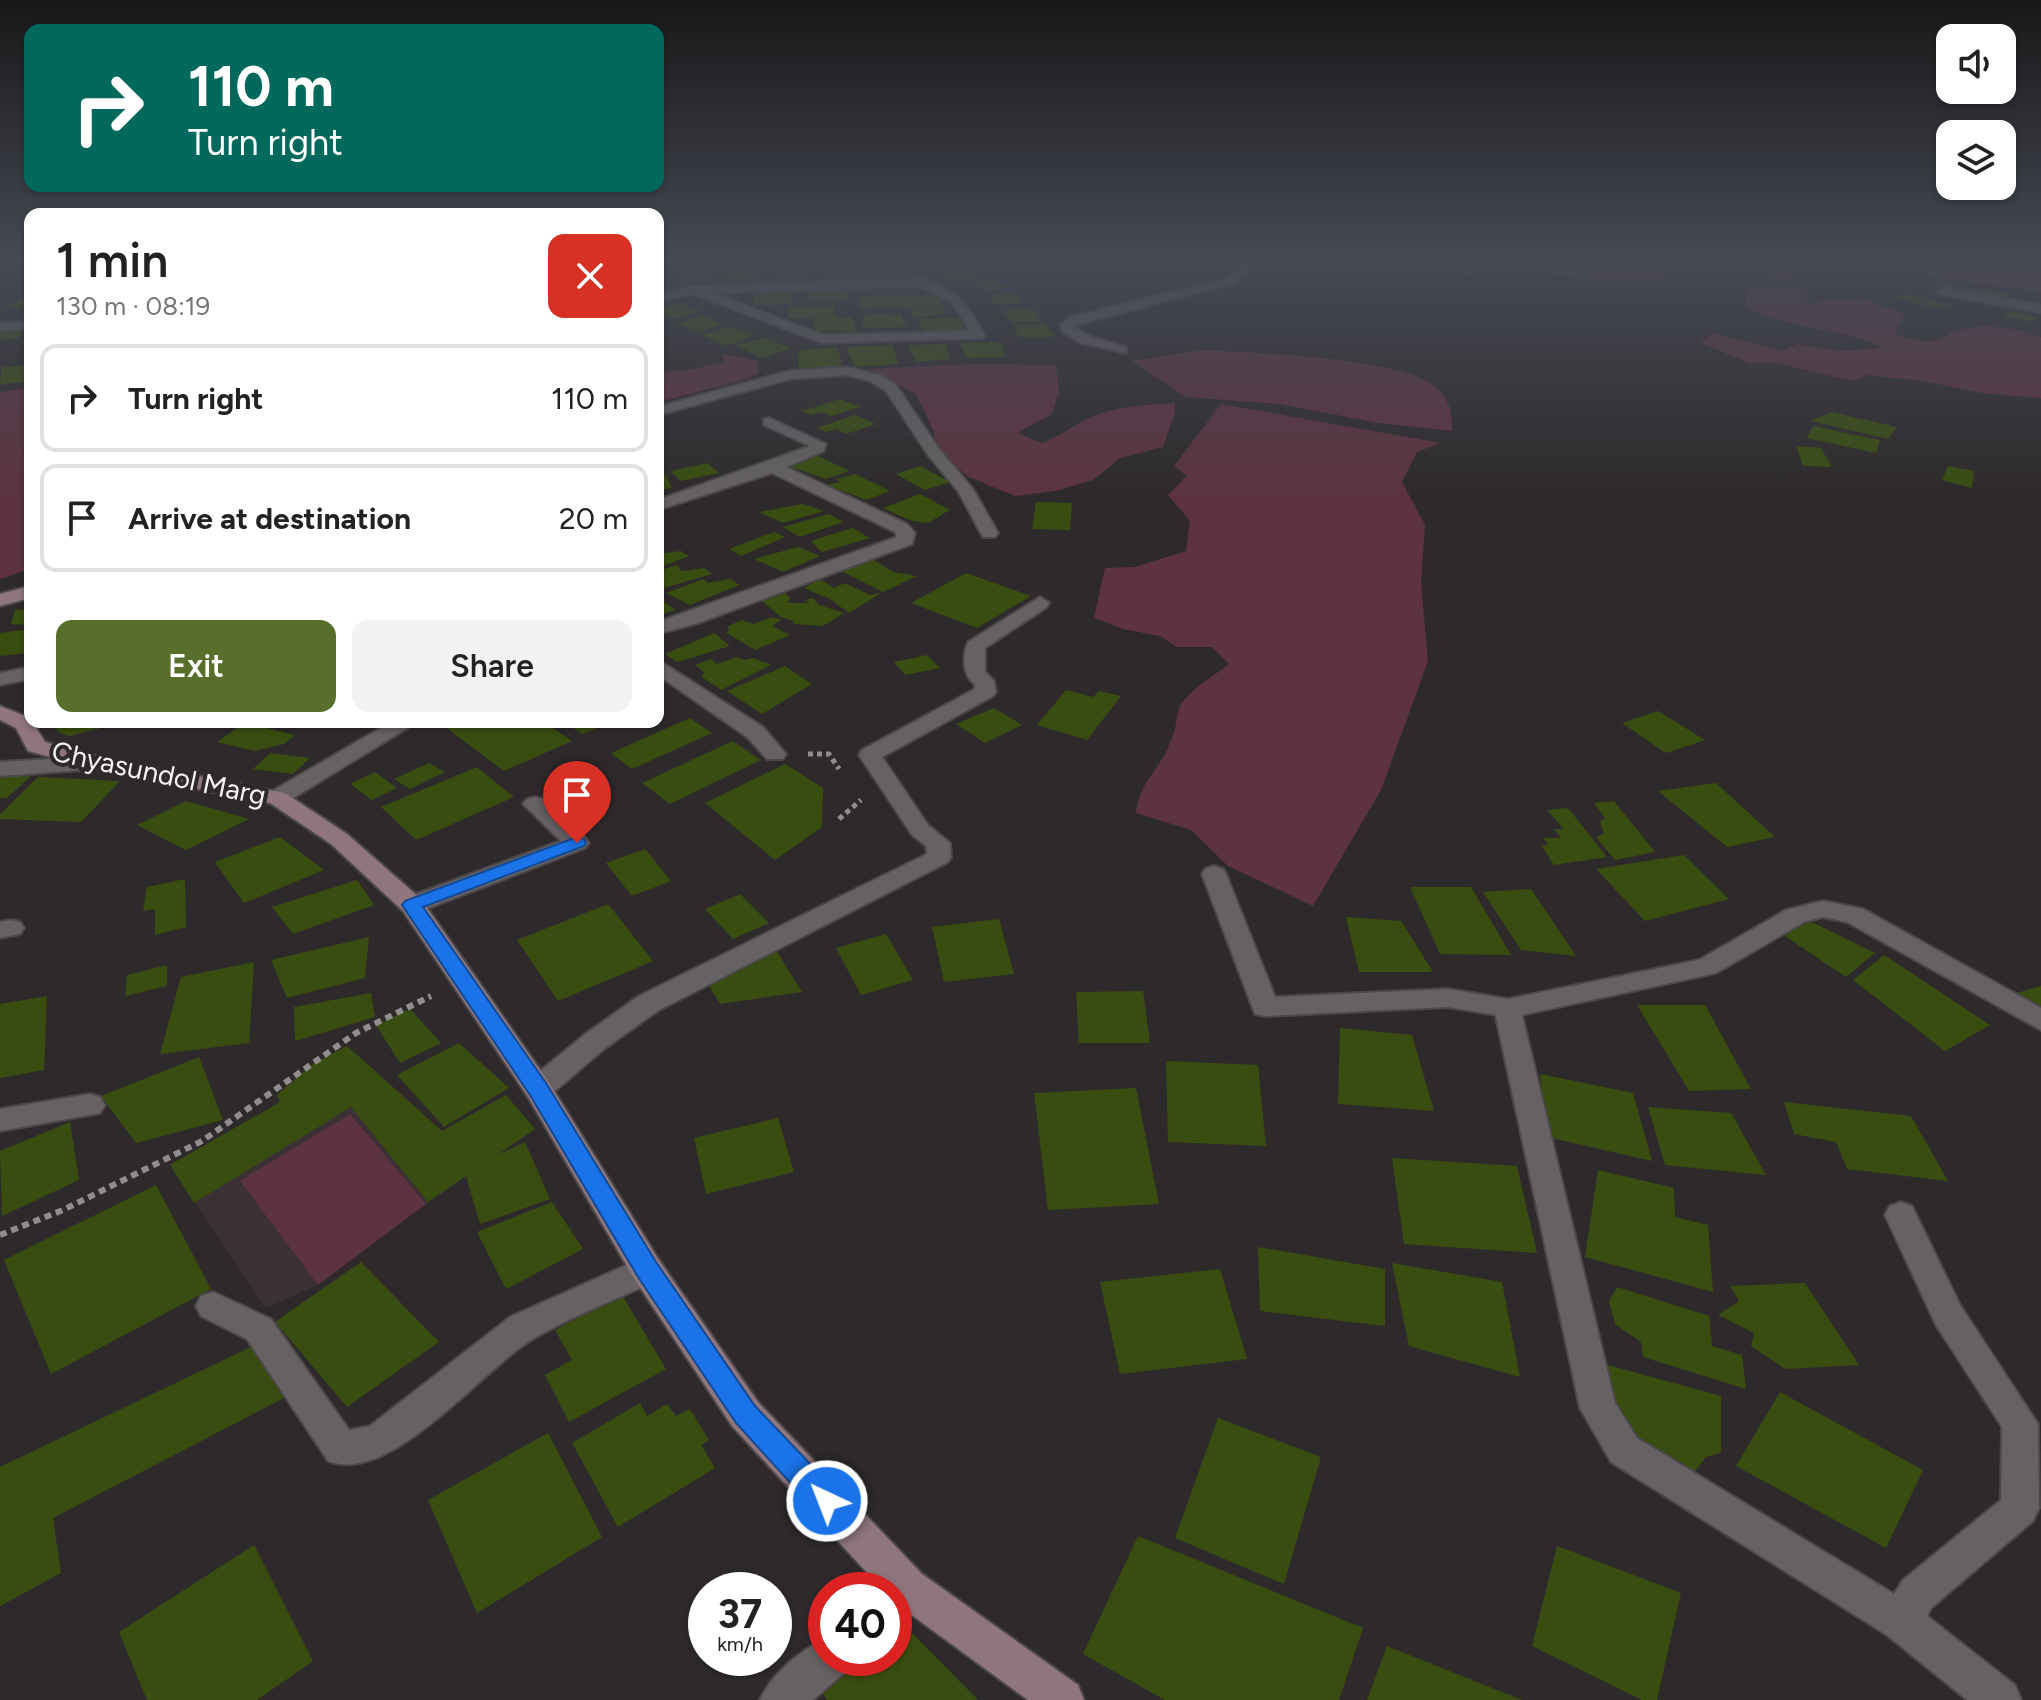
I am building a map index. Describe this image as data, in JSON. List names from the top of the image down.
{
  "streets": {
    "street": ["Chyasundol Marg"]
  },
  "page": {
    "turn": ["110 m", "Turn right"],
    "heading": ["1 min", "130 m · 08:19"],
    "list": [
      {
        "name": "Turn right",
        "value": "110 m"
      },
      {
        "name": "Arrive at destination",
        "value": "20 m"
      }
    ],
    "buttons": ["Exit", "Share"],
    "speed": "37 km/h",
    "limit": "40"
  }
}
